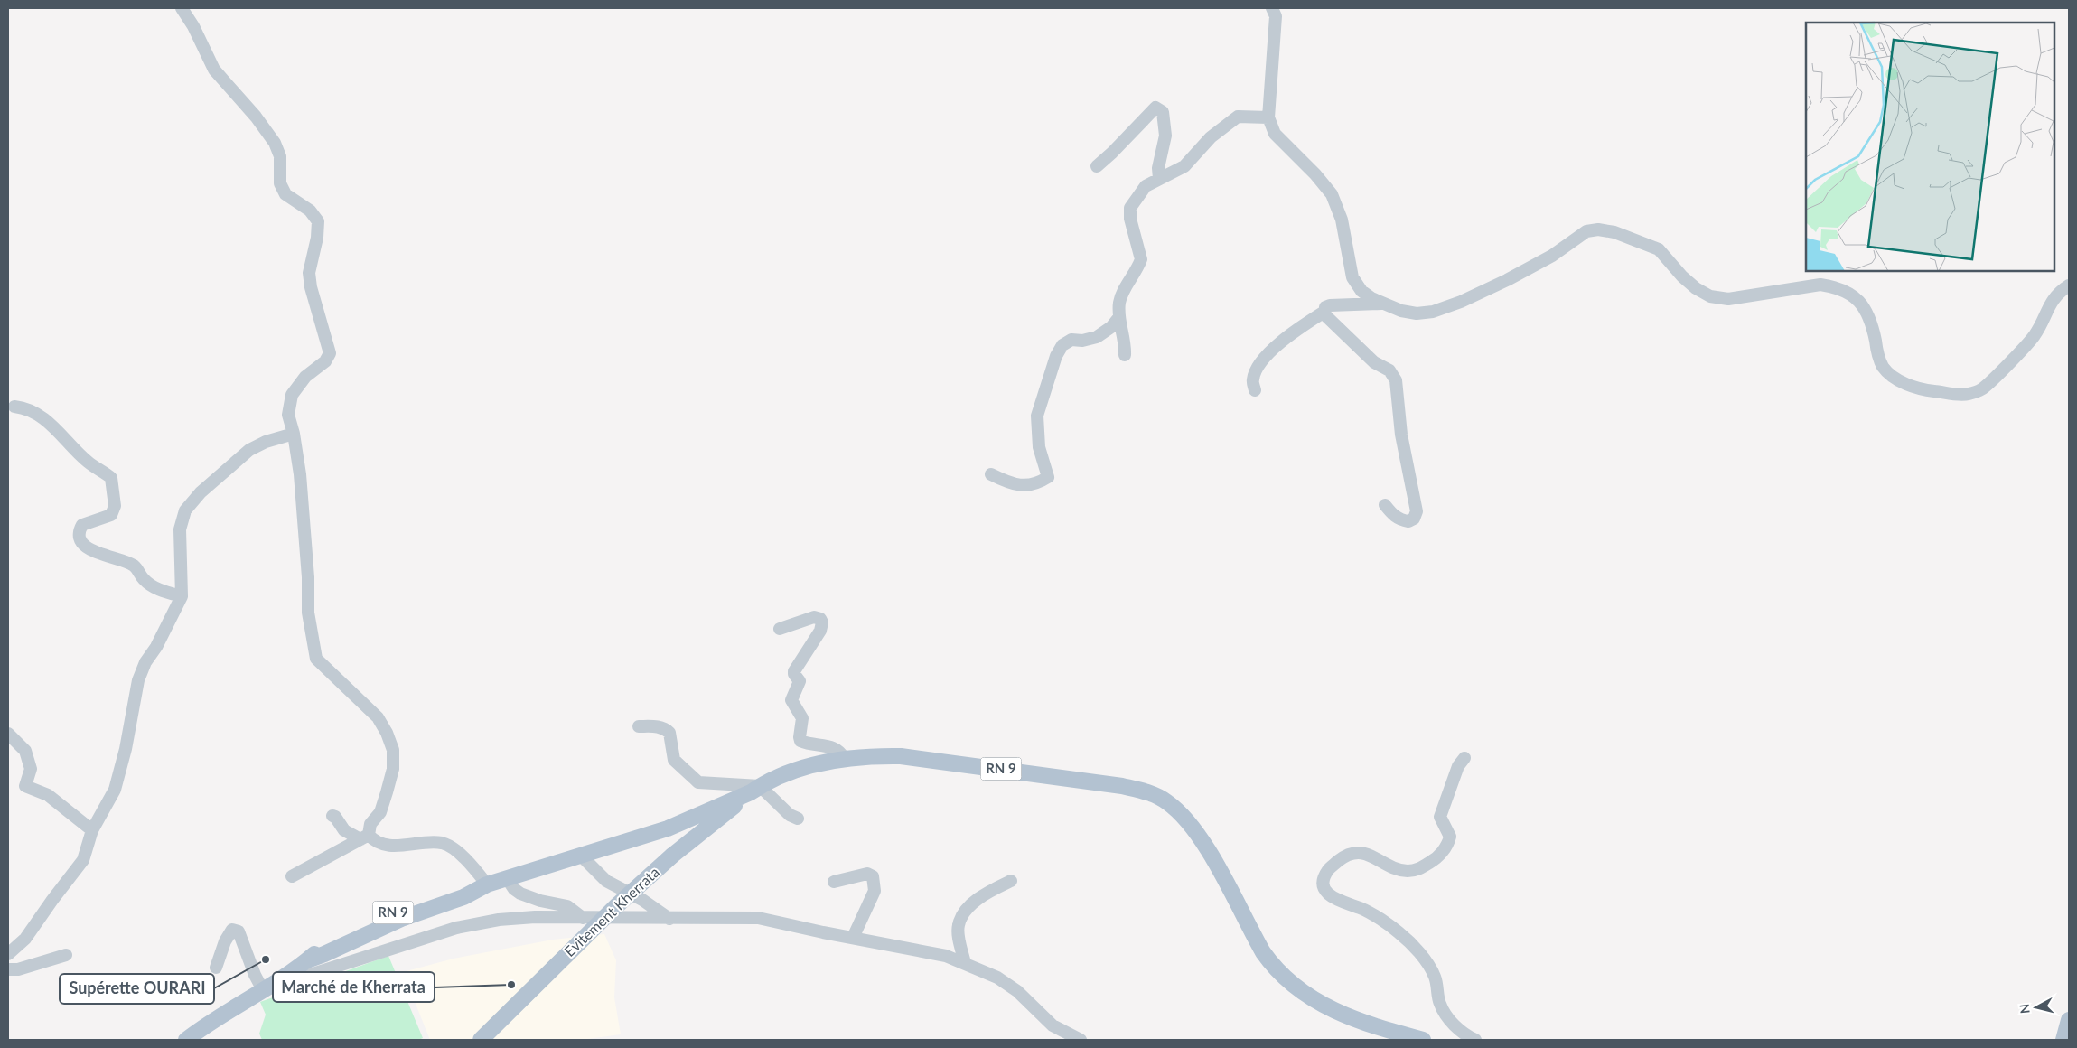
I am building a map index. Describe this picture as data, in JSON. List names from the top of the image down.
{
  "streets": {
    "main road": ["RN 9", "Evitement Kherrata"]
  },
  "crossings": [
    ["RN 9", "Evitement Kherrata"]
  ],
  "places": ["Supérette OURARI", "Marché de Kherrata"],
  "north": "left"
}
